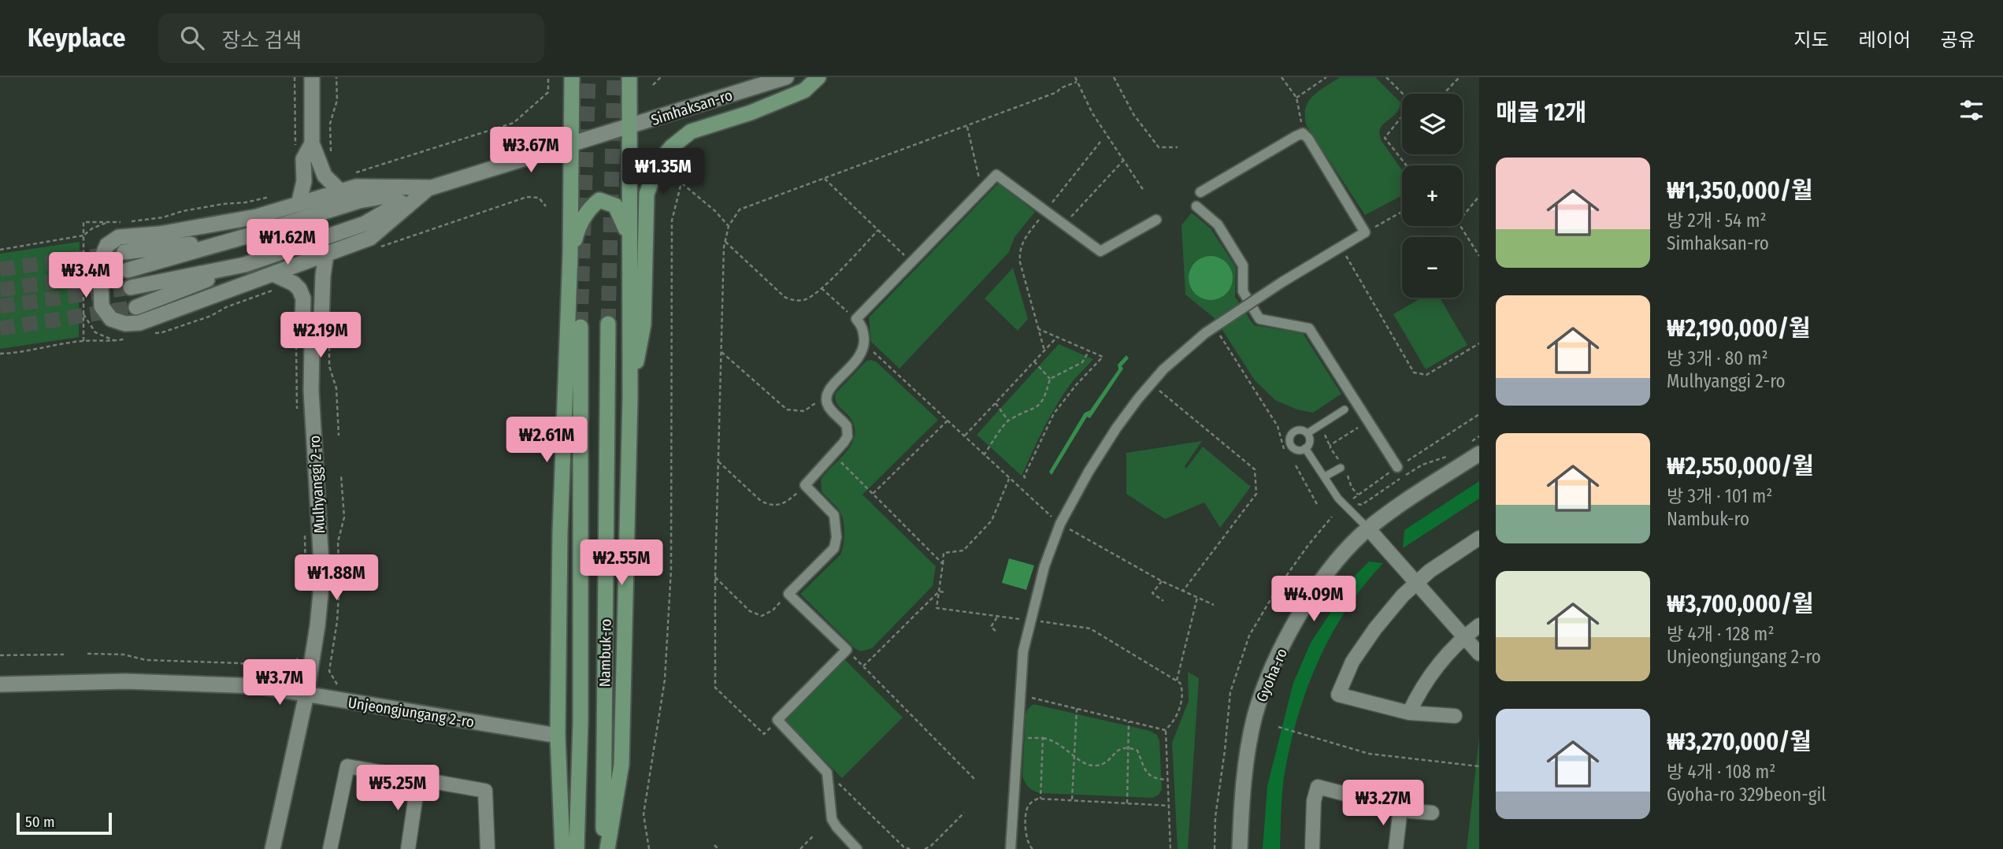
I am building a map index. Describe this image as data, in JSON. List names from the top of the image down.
{
  "streets": {
    "main road": ["Nambuk-ro"],
    "street": [
      "Simhaksan-ro",
      "Mulhyanggi 2-ro",
      "Gyoha-ro",
      "Unjeongjungang 2-ro"
    ]
  },
  "crossings": [
    ["Mulhyanggi 2-ro", "Unjeongjungang 2-ro"]
  ],
  "scale_bar": "50 m",
  "page": {
    "header": "Keyplace",
    "search": "장소 검색",
    "nav": ["지도", "레이어", "공유"],
    "heading": "매물 12개",
    "map_buttons": ["+", "−"],
    "price": [
      "₩3.67M",
      "₩1.35M",
      "₩1.62M",
      "₩3.4M",
      "₩2.19M",
      "₩2.61M",
      "₩2.55M",
      "₩1.88M",
      "₩4.09M",
      "₩3.7M",
      "₩5.25M",
      "₩3.27M"
    ],
    "list": [
      {
        "name": "₩1,350,000/월",
        "note": "방 2개 · 54 m² · Simhaksan-ro"
      },
      {
        "name": "₩2,190,000/월",
        "note": "방 3개 · 80 m² · Mulhyanggi 2-ro"
      },
      {
        "name": "₩2,550,000/월",
        "note": "방 3개 · 101 m² · Nambuk-ro"
      },
      {
        "name": "₩3,700,000/월",
        "note": "방 4개 · 128 m² · Unjeongjungang 2-ro"
      },
      {
        "name": "₩3,270,000/월",
        "note": "방 4개 · 108 m² · Gyoha-ro 329beon-gil"
      }
    ],
    "scale": "50 m"
  }
}
